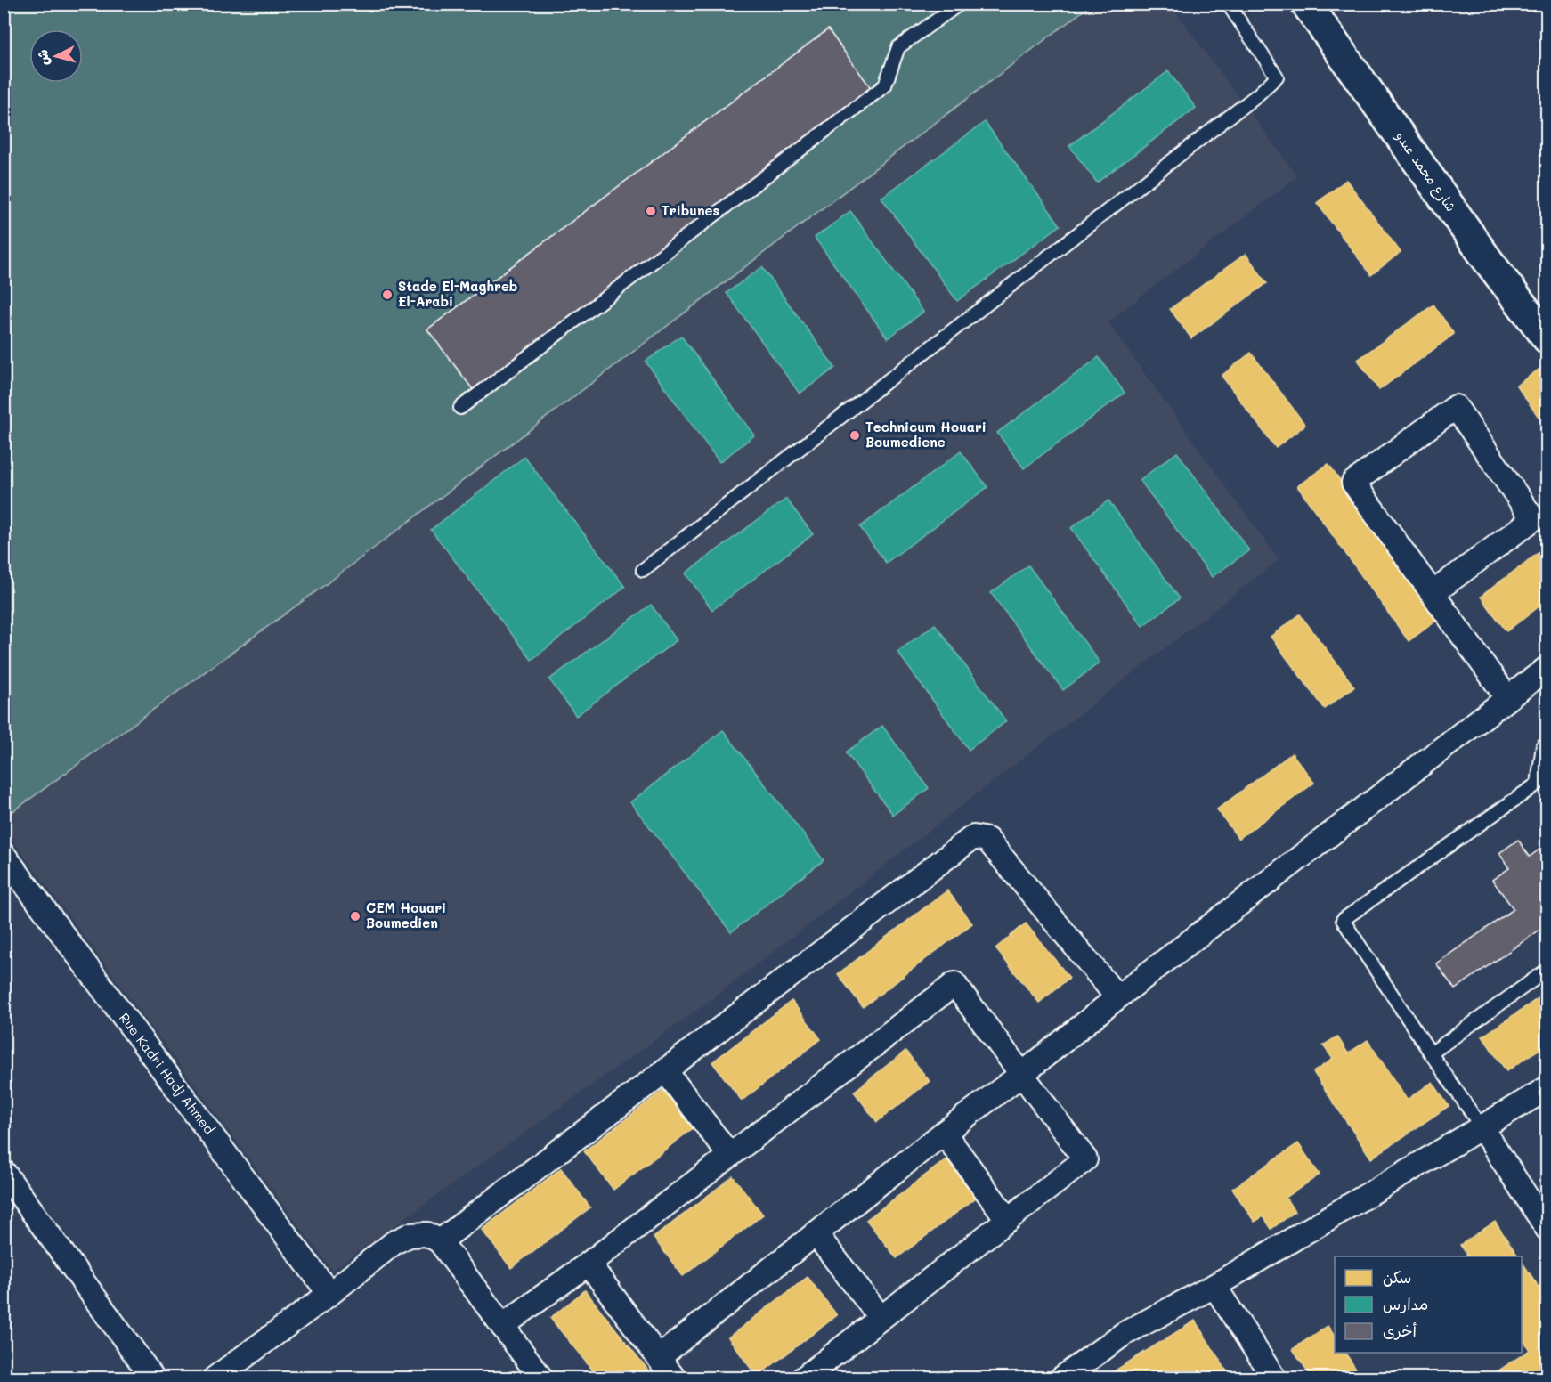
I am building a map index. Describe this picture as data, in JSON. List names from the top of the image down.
{
  "streets": {
    "street": ["شارع محمد عبدو", "Rue Kadri Hadj Ahmed"]
  },
  "places": [
    "Tribunes",
    "Stade El-Maghreb El-Arabi",
    "Technicum Houari Boumediene",
    "CEM Houari Boumedien"
  ],
  "legend": ["سكن", "مدارس", "أخرى"],
  "north": "left"
}
